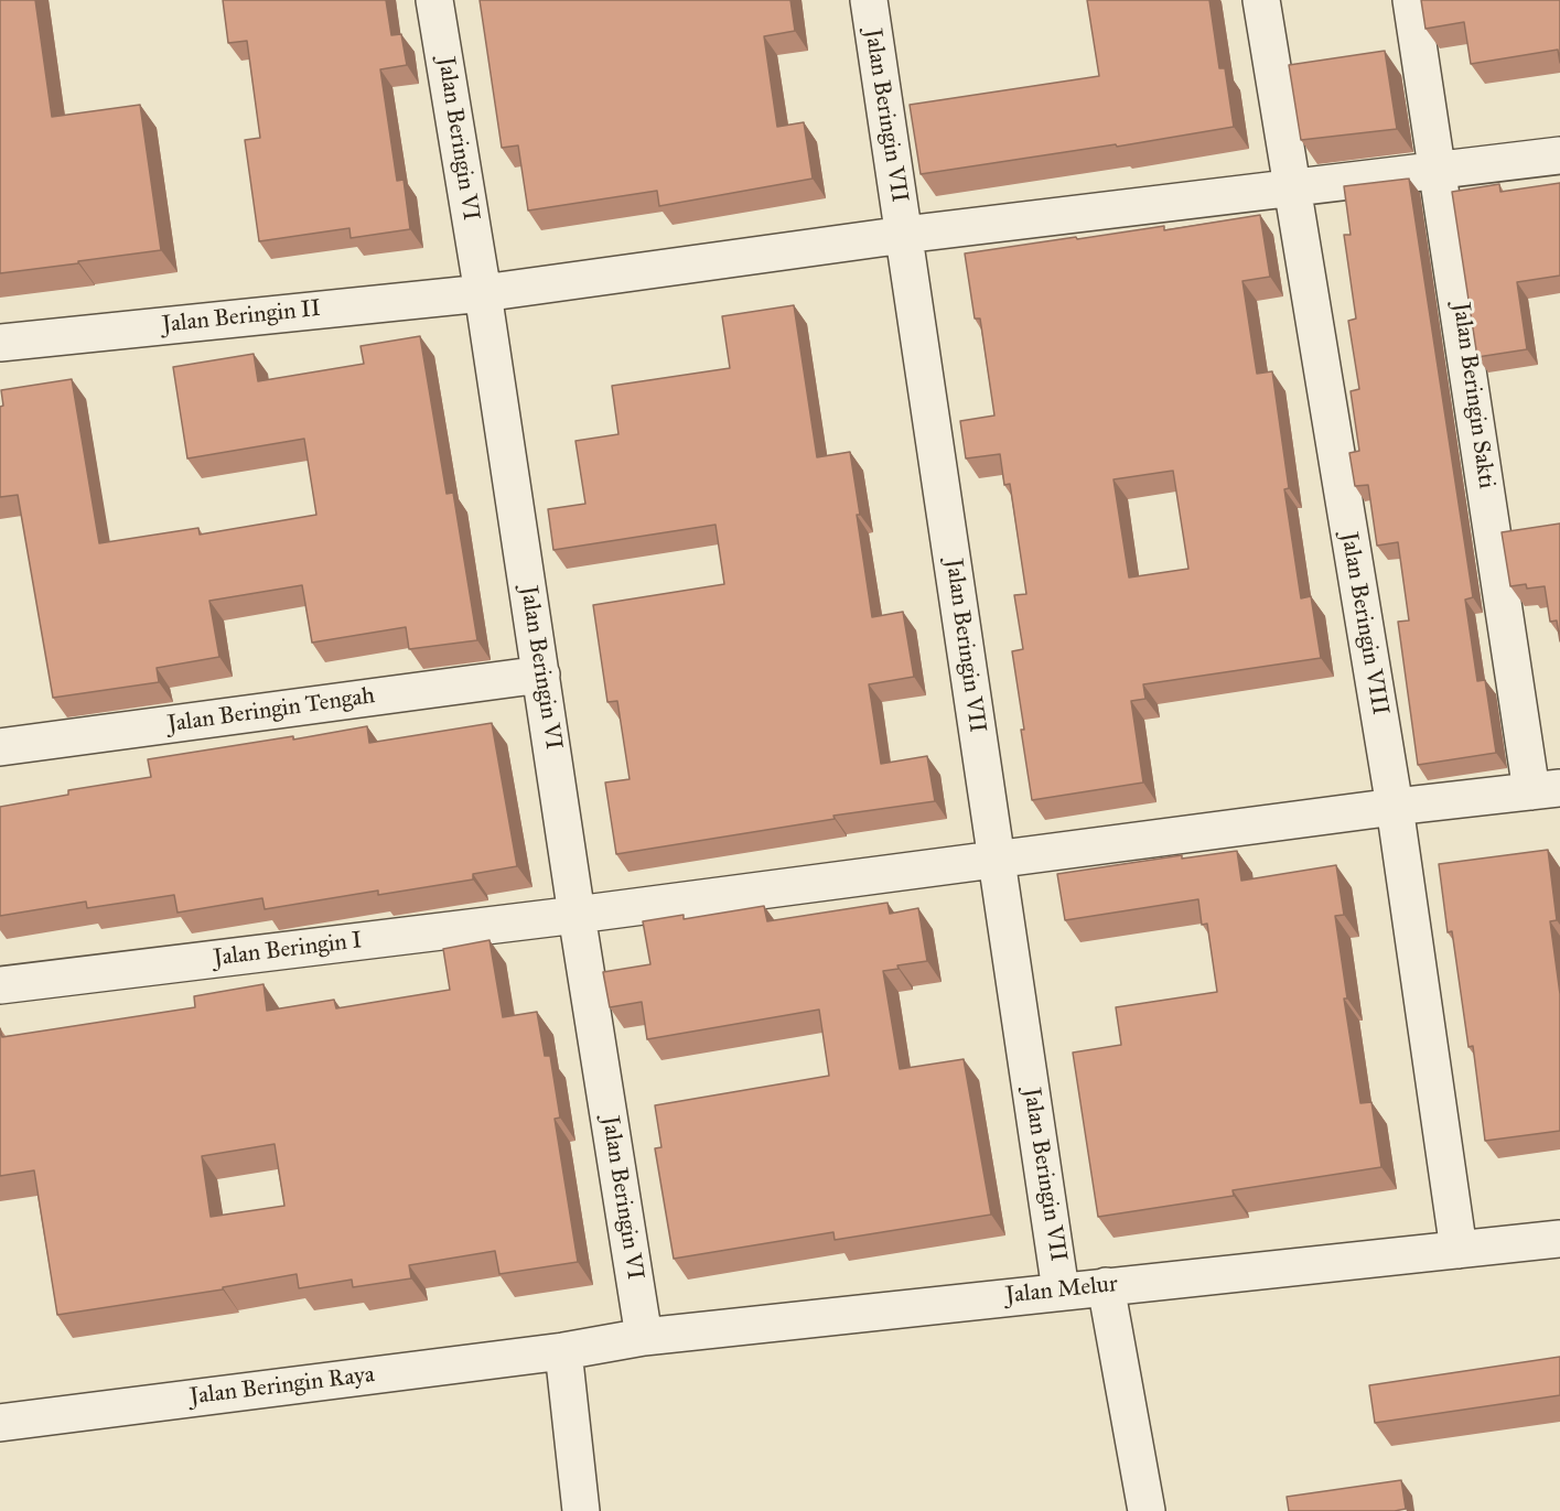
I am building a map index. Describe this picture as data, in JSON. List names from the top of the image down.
{
  "streets": {
    "street": [
      "Jalan Beringin VII",
      "Jalan Beringin VI",
      "Jalan Beringin II",
      "Jalan Beringin Sakti",
      "Jalan Beringin VIII",
      "Jalan Beringin Tengah",
      "Jalan Beringin I",
      "Jalan Melur",
      "Jalan Beringin Raya"
    ]
  },
  "crossings": [
    ["Jalan Beringin VII", "Jalan Beringin II"],
    ["Jalan Beringin VII", "Jalan Beringin I"],
    ["Jalan Beringin VII", "Jalan Melur"],
    ["Jalan Beringin VI", "Jalan Beringin II"],
    ["Jalan Beringin VI", "Jalan Beringin Tengah"],
    ["Jalan Beringin VI", "Jalan Beringin I"],
    ["Jalan Beringin VI", "Jalan Melur"],
    ["Jalan Beringin II", "Jalan Beringin Sakti"],
    ["Jalan Beringin II", "Jalan Beringin VIII"],
    ["Jalan Beringin Sakti", "Jalan Beringin I"],
    ["Jalan Beringin VIII", "Jalan Beringin I"],
    ["Jalan Beringin VIII", "Jalan Melur"],
    ["Jalan Melur", "Jalan Beringin Raya"]
  ]
}
